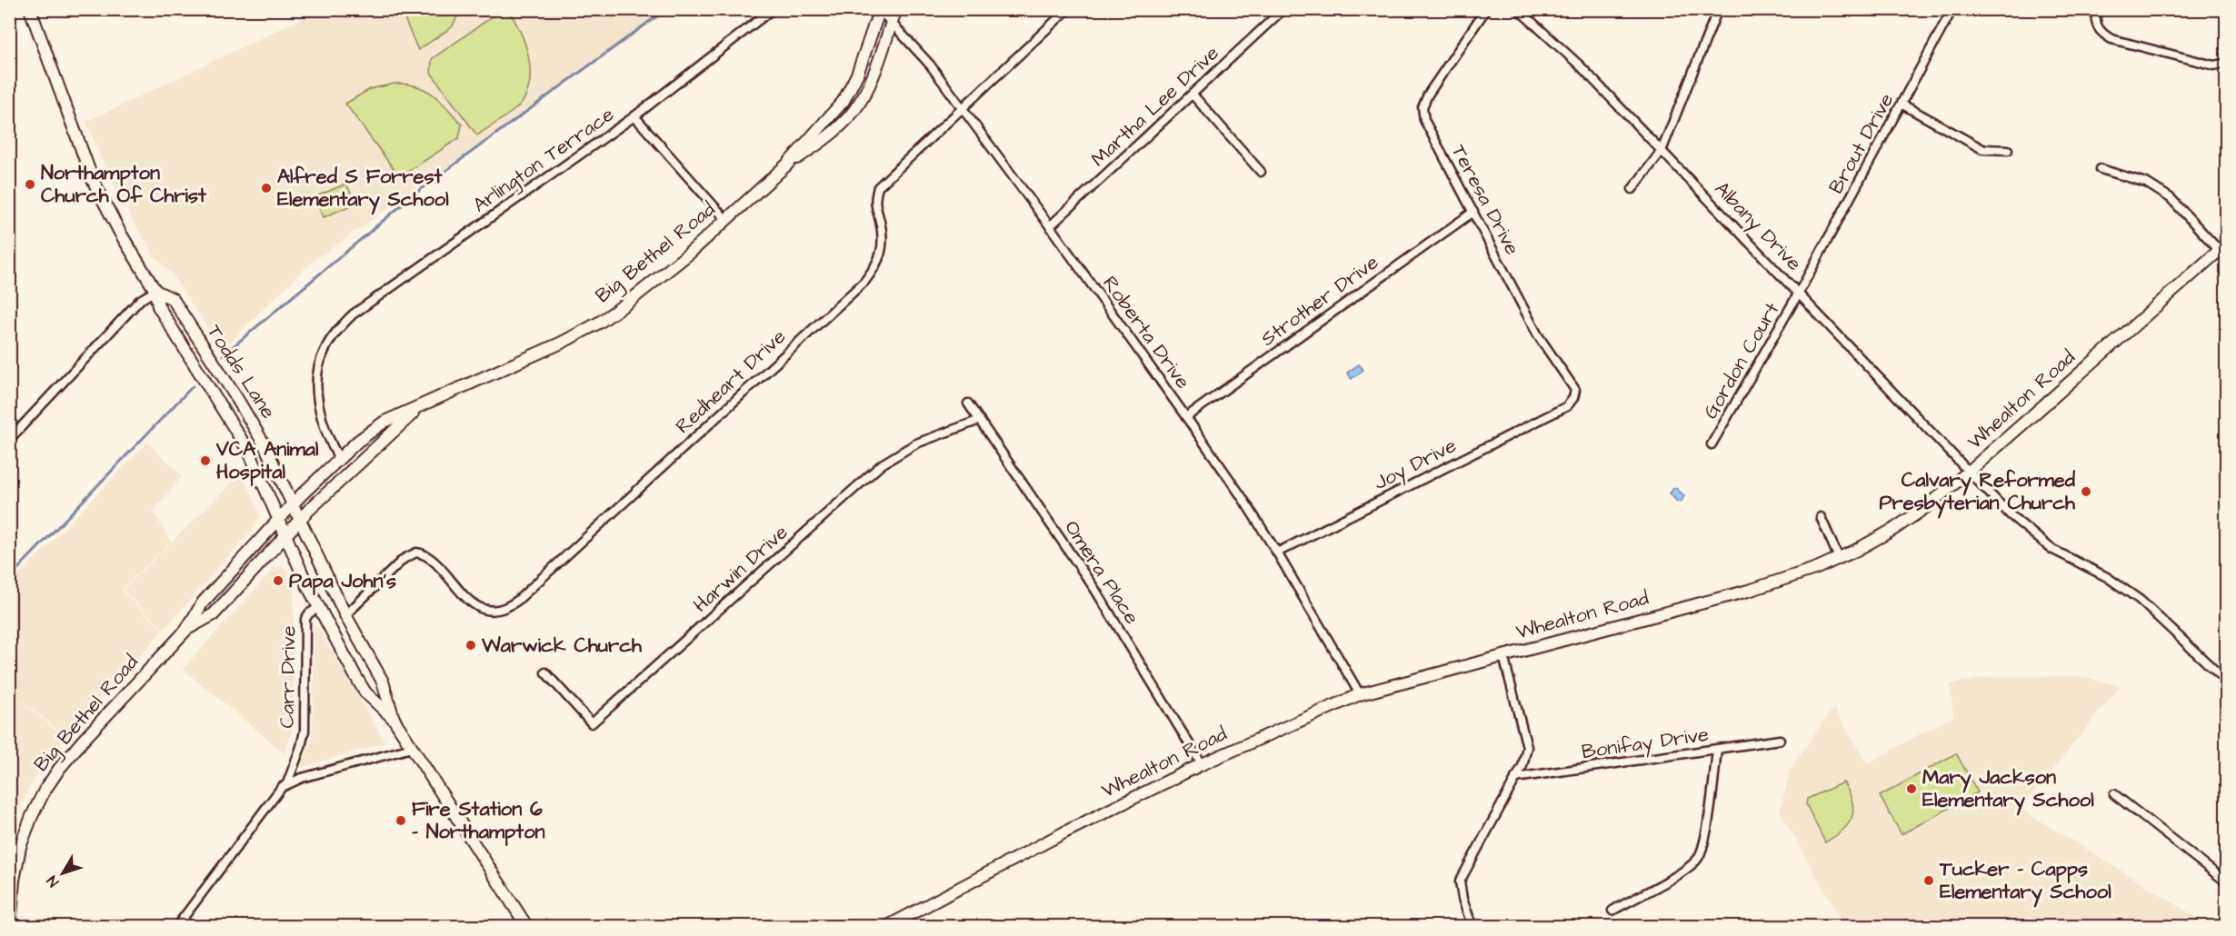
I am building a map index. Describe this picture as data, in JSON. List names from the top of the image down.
{
  "streets": {
    "main road": ["Big Bethel Road", "Todds Lane", "Whealton Road"],
    "street": [
      "Martha Lee Drive",
      "Brout Drive",
      "Arlington Terrace",
      "Teresa Drive",
      "Albany Drive",
      "Strother Drive",
      "Roberta Drive",
      "Gordon Court",
      "Redheart Drive",
      "Joy Drive",
      "Harwin Drive",
      "Omera Place",
      "Carr Drive",
      "Bonifay Drive"
    ]
  },
  "crossings": [
    ["Martha Lee Drive", "Roberta Drive"],
    ["Brout Drive", "Albany Drive"],
    ["Brout Drive", "Gordon Court"],
    ["Arlington Terrace", "Big Bethel Road"],
    ["Teresa Drive", "Strother Drive"],
    ["Teresa Drive", "Joy Drive"],
    ["Albany Drive", "Gordon Court"],
    ["Albany Drive", "Whealton Road"],
    ["Big Bethel Road", "Roberta Drive"],
    ["Big Bethel Road", "Todds Lane"],
    ["Strother Drive", "Roberta Drive"],
    ["Roberta Drive", "Redheart Drive"],
    ["Roberta Drive", "Whealton Road"],
    ["Roberta Drive", "Joy Drive"],
    ["Todds Lane", "Redheart Drive"],
    ["Todds Lane", "Carr Drive"],
    ["Whealton Road", "Omera Place"],
    ["Harwin Drive", "Omera Place"]
  ],
  "places": [
    "Northampton Church Of Christ",
    "Alfred S Forrest Elementary School",
    "VCA Animal Hospital",
    "Calvary Reformed Presbyterian Church",
    "Papa John's",
    "Warwick Church",
    "Mary Jackson Elementary School",
    "Fire Station 6 - Northampton",
    "Tucker - Capps Elementary School"
  ],
  "north": "bottom left"
}
